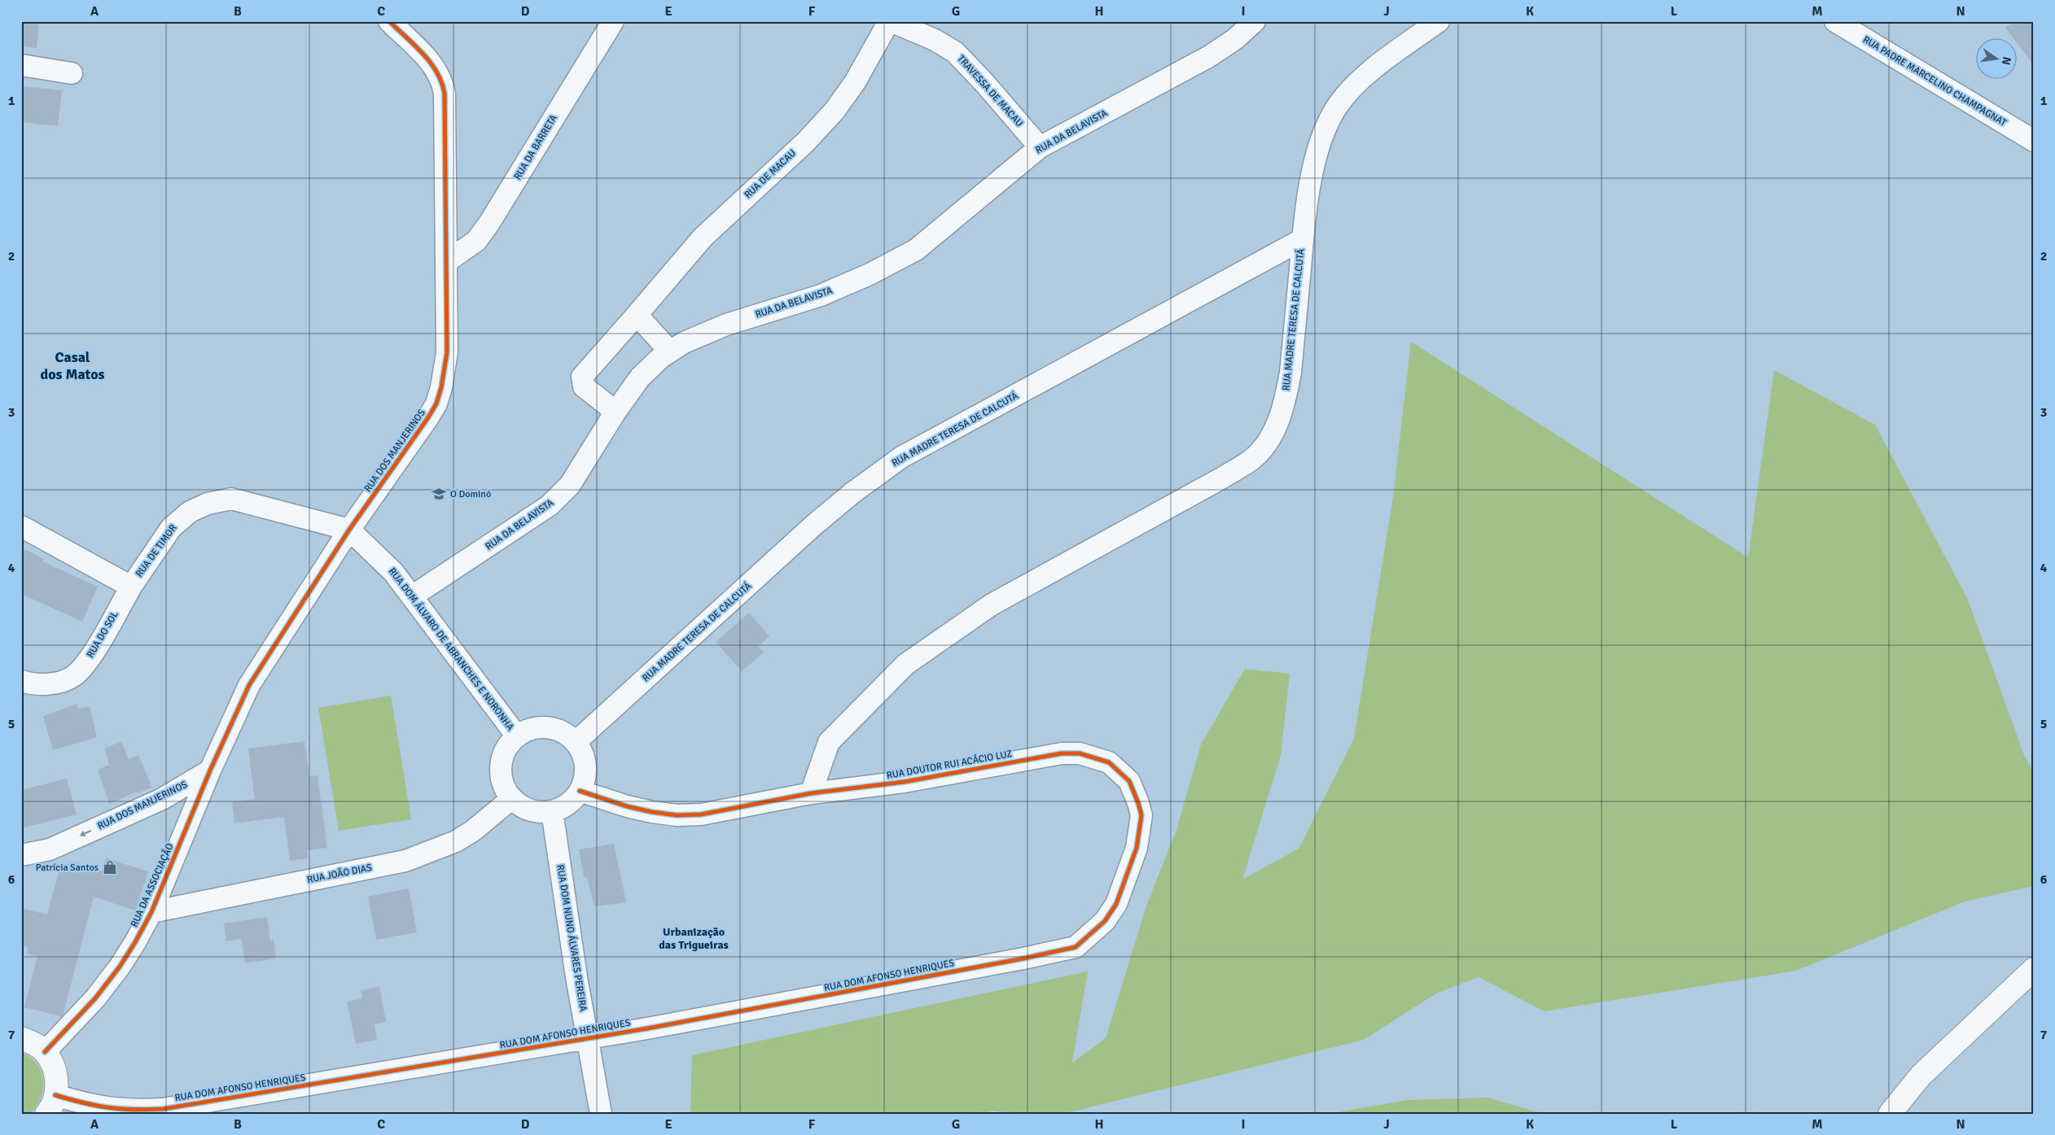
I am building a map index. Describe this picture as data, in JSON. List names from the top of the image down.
{
  "streets": {
    "street": [
      "RUA PADRE MARCELINO CHAMPAGNAT",
      "TRAVESSA DE MACAU",
      "RUA DA BELAVISTA",
      "RUA DA BARRETA",
      "RUA DE MACAU",
      "RUA MADRE TERESA DE CALCUTÁ",
      "RUA DOS MANJERINOS",
      "RUA DE TIMOR",
      "RUA DO SOL",
      "RUA DOM ÁLVARO DE ABRANCHES E NORONHA",
      "RUA DOUTOR RUI ACÁCIO LUZ",
      "RUA JOÃO DIAS",
      "RUA DA ASSOCIAÇÃO",
      "RUA DOM NUNO ÁLVARES PEREIRA",
      "RUA DOM AFONSO HENRIQUES"
    ]
  },
  "crossings": [
    ["TRAVESSA DE MACAU", "RUA DA BELAVISTA"],
    ["TRAVESSA DE MACAU", "RUA DE MACAU"],
    ["RUA DA BELAVISTA", "RUA DE MACAU"],
    ["RUA DA BELAVISTA", "RUA DOM ÁLVARO DE ABRANCHES E NORONHA"],
    ["RUA DA BARRETA", "RUA DOS MANJERINOS"],
    ["RUA MADRE TERESA DE CALCUTÁ", "RUA DOM ÁLVARO DE ABRANCHES E NORONHA"],
    ["RUA MADRE TERESA DE CALCUTÁ", "RUA DOUTOR RUI ACÁCIO LUZ"],
    ["RUA MADRE TERESA DE CALCUTÁ", "RUA JOÃO DIAS"],
    ["RUA MADRE TERESA DE CALCUTÁ", "RUA DOM NUNO ÁLVARES PEREIRA"],
    ["RUA DOS MANJERINOS", "RUA DE TIMOR"],
    ["RUA DOS MANJERINOS", "RUA DOM ÁLVARO DE ABRANCHES E NORONHA"],
    ["RUA DOS MANJERINOS", "RUA DA ASSOCIAÇÃO"],
    ["RUA DE TIMOR", "RUA DO SOL"],
    ["RUA DE TIMOR", "RUA DOM ÁLVARO DE ABRANCHES E NORONHA"],
    ["RUA DOM ÁLVARO DE ABRANCHES E NORONHA", "RUA DOUTOR RUI ACÁCIO LUZ"],
    ["RUA DOM ÁLVARO DE ABRANCHES E NORONHA", "RUA JOÃO DIAS"],
    ["RUA DOM ÁLVARO DE ABRANCHES E NORONHA", "RUA DOM NUNO ÁLVARES PEREIRA"],
    ["RUA DOUTOR RUI ACÁCIO LUZ", "RUA JOÃO DIAS"],
    ["RUA DOUTOR RUI ACÁCIO LUZ", "RUA DOM NUNO ÁLVARES PEREIRA"],
    ["RUA DOUTOR RUI ACÁCIO LUZ", "RUA DOM AFONSO HENRIQUES"],
    ["RUA JOÃO DIAS", "RUA DA ASSOCIAÇÃO"],
    ["RUA JOÃO DIAS", "RUA DOM NUNO ÁLVARES PEREIRA"],
    ["RUA DOM NUNO ÁLVARES PEREIRA", "RUA DOM AFONSO HENRIQUES"]
  ],
  "districts": ["Casal dos Matos", "Urbanização das Trigueiras"],
  "places": {
    "school or university": ["O Dominó"],
    "shop": ["Patrícia Santos"]
  },
  "north": "right",
  "grid": {
    "columns": [
      "A",
      "B",
      "C",
      "D",
      "E",
      "F",
      "G",
      "H",
      "I",
      "J",
      "K",
      "L",
      "M",
      "N"
    ],
    "rows": [
      "1",
      "2",
      "3",
      "4",
      "5",
      "6",
      "7"
    ]
  }
}
